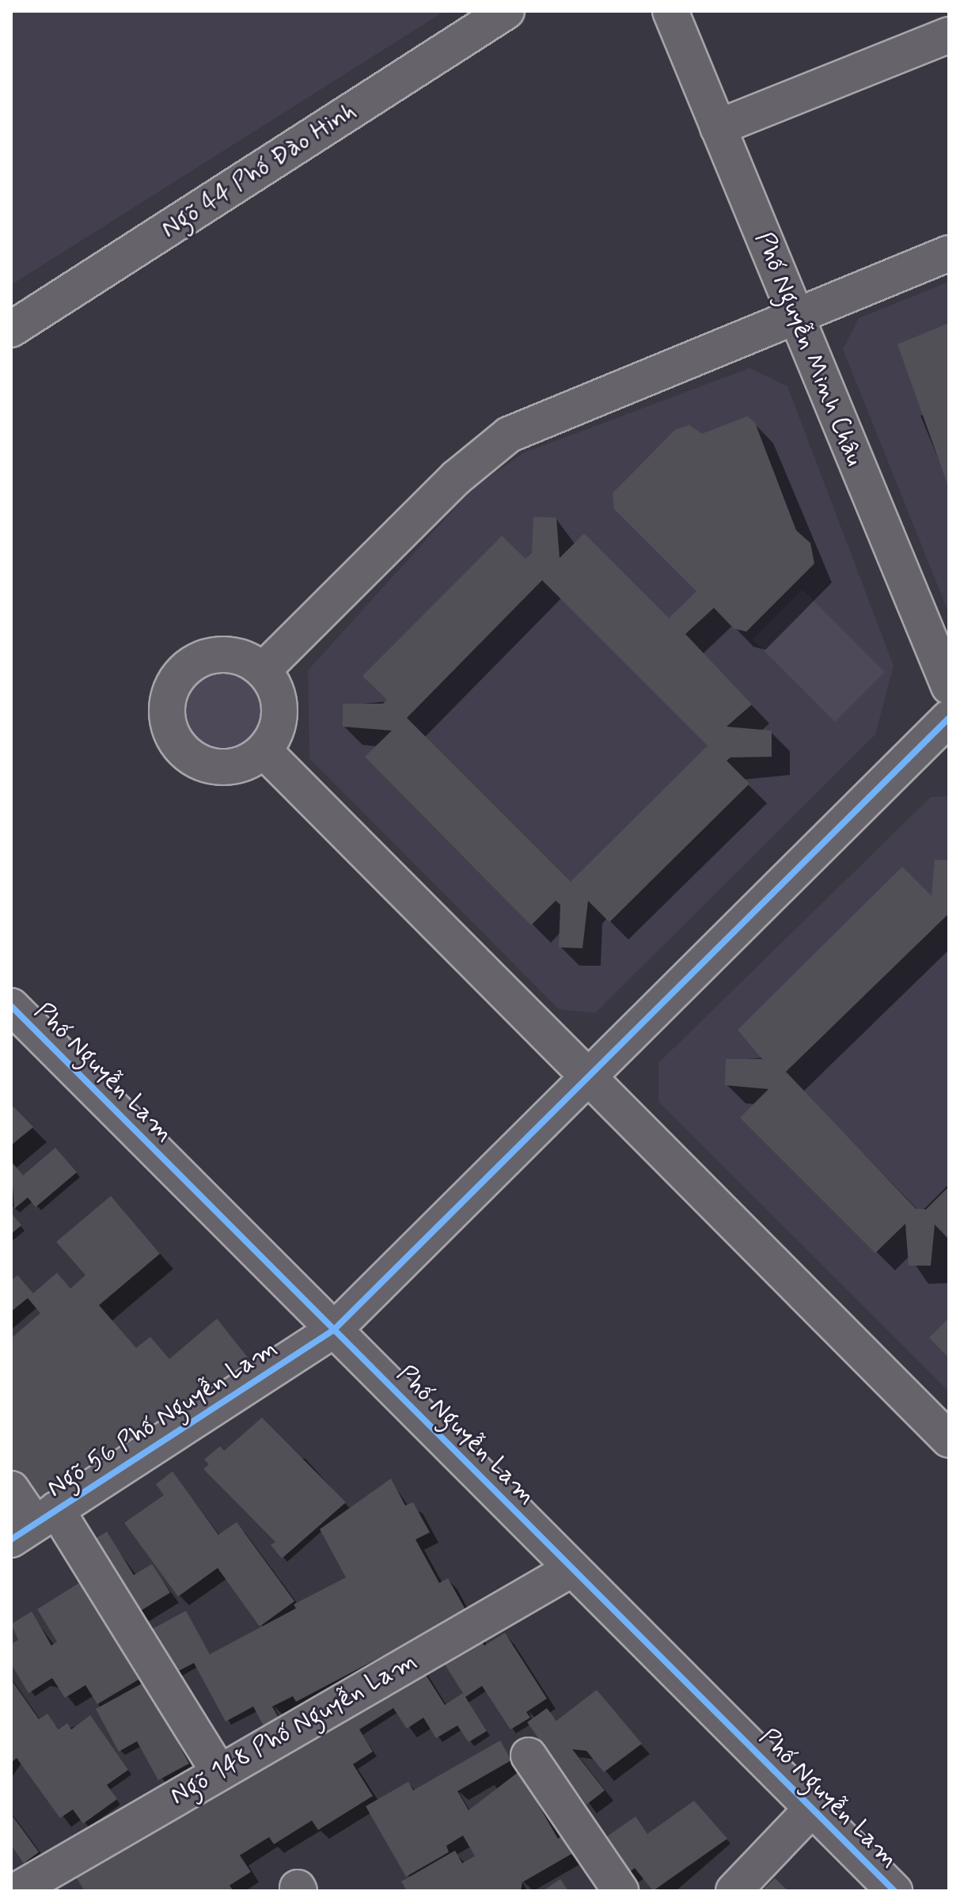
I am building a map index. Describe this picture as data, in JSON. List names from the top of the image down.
{
  "streets": {
    "street": [
      "Ngõ 44 Phố Đào Hinh",
      "Phố Nguyễn Minh Châu",
      "Phố Nguyễn Lam",
      "Ngõ 56 Phố Nguyễn Lam",
      "Ngõ 148 Phố Nguyễn Lam"
    ]
  },
  "crossings": [
    ["Phố Nguyễn Lam", "Ngõ 56 Phố Nguyễn Lam"],
    ["Phố Nguyễn Lam", "Ngõ 148 Phố Nguyễn Lam"]
  ]
}
